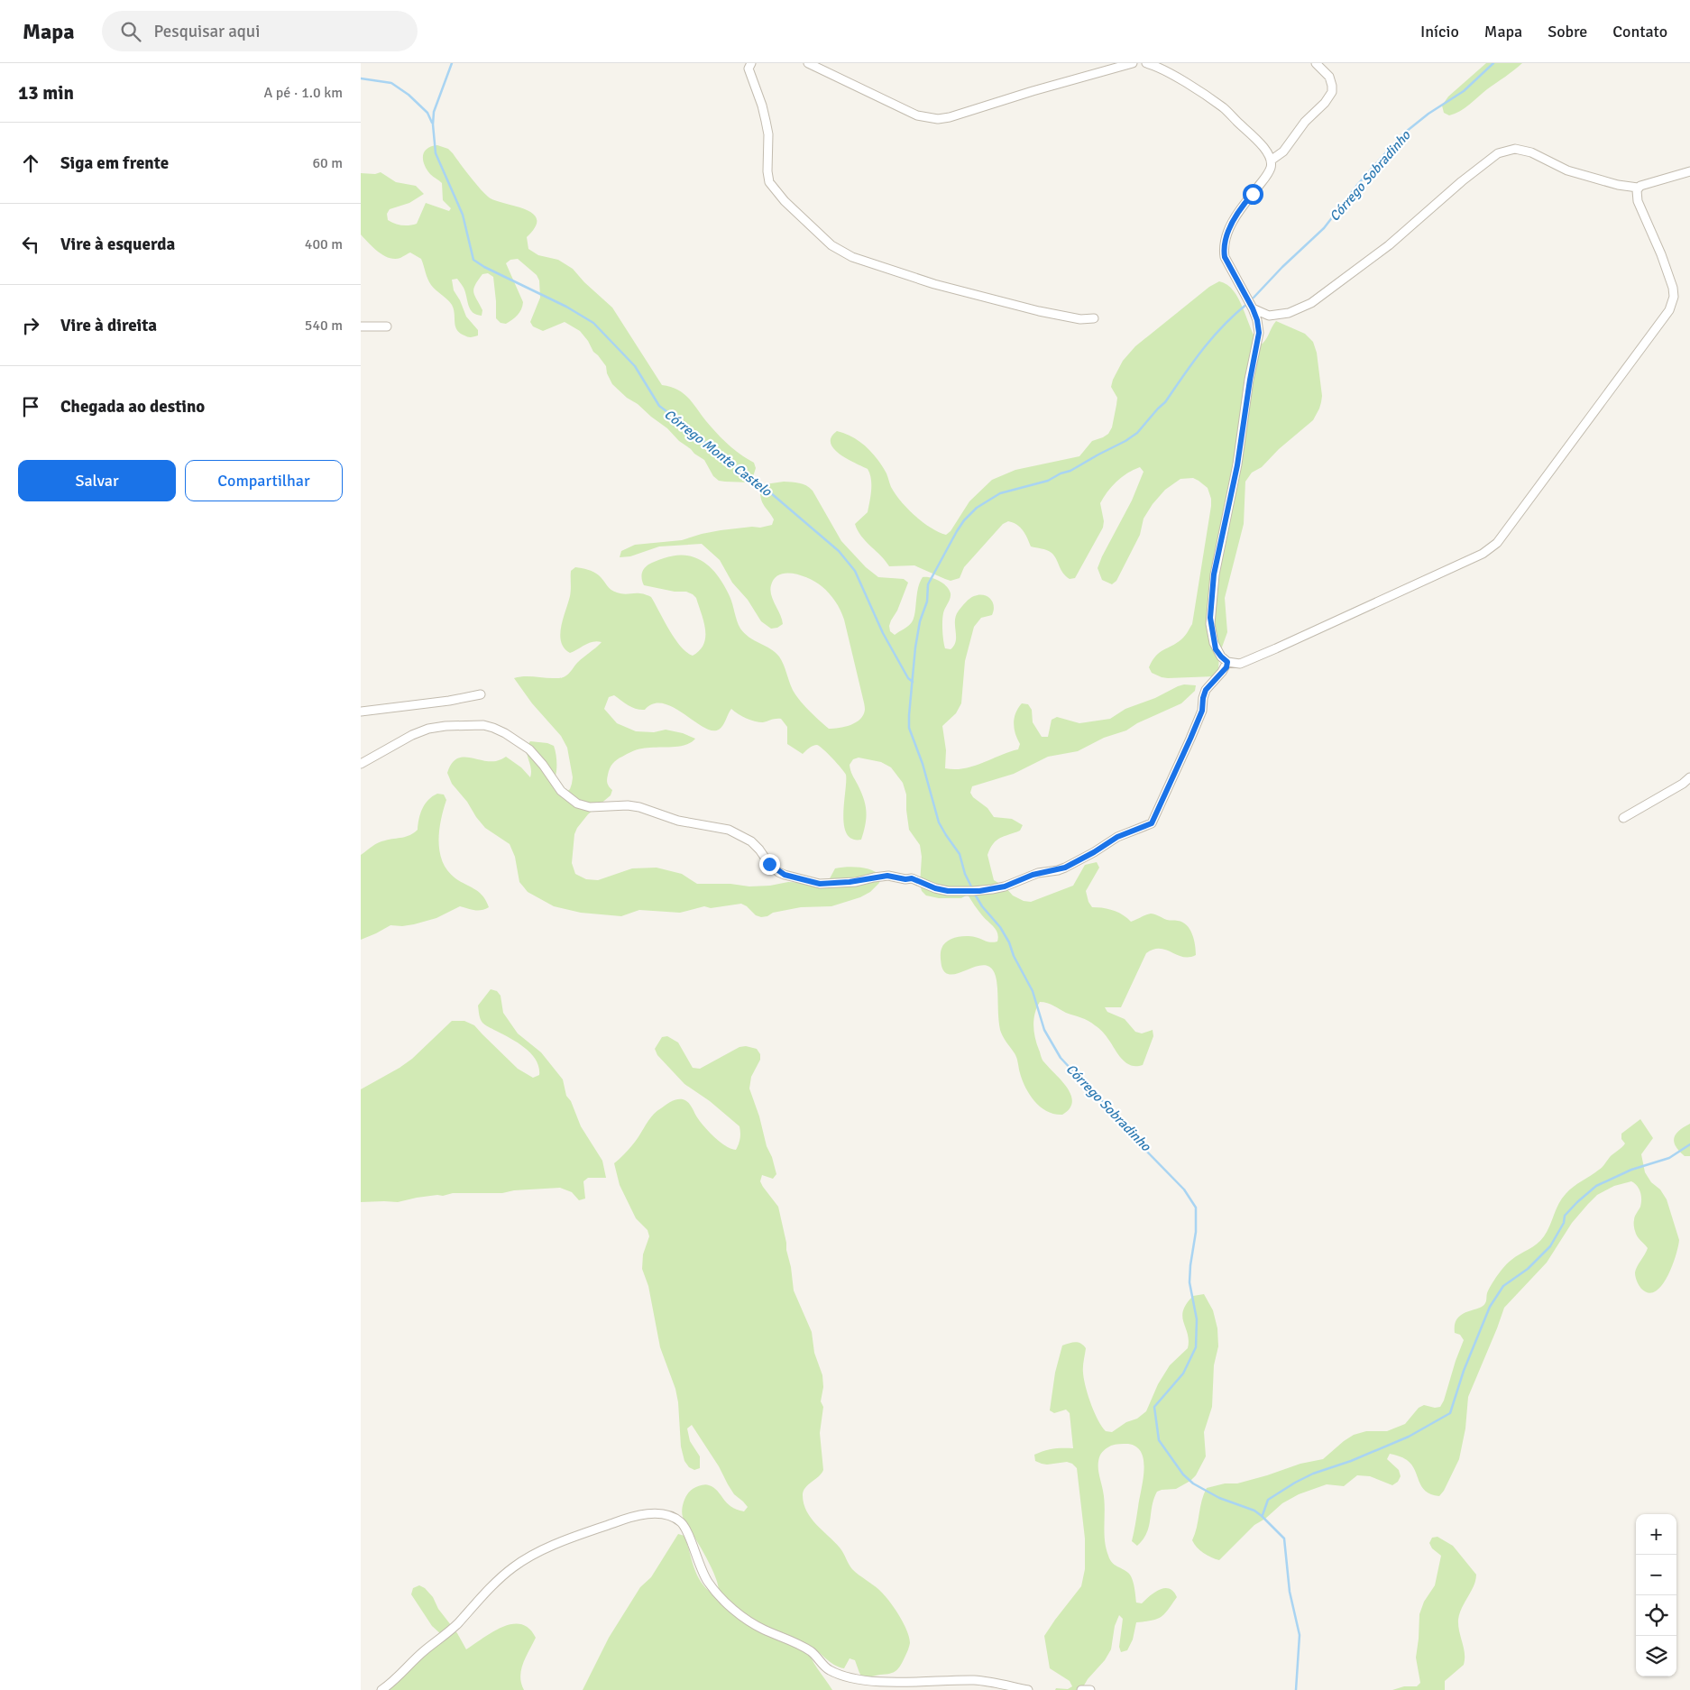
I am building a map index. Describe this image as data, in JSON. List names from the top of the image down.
{
  "water": ["Córrego Sobradinho", "Córrego Monte Castelo"],
  "page": {
    "header": "Mapa",
    "search": "Pesquisar aqui",
    "nav": [
      "Início",
      "Mapa",
      "Sobre",
      "Contato"
    ],
    "heading": ["13 min", "A pé · 1.0 km"],
    "list": [
      ["Siga em frente", "60 m"],
      ["Vire à esquerda", "400 m"],
      ["Vire à direita", "540 m"],
      "Chegada ao destino"
    ],
    "buttons": ["Salvar", "Compartilhar"],
    "map_buttons": ["+", "−"]
  }
}
